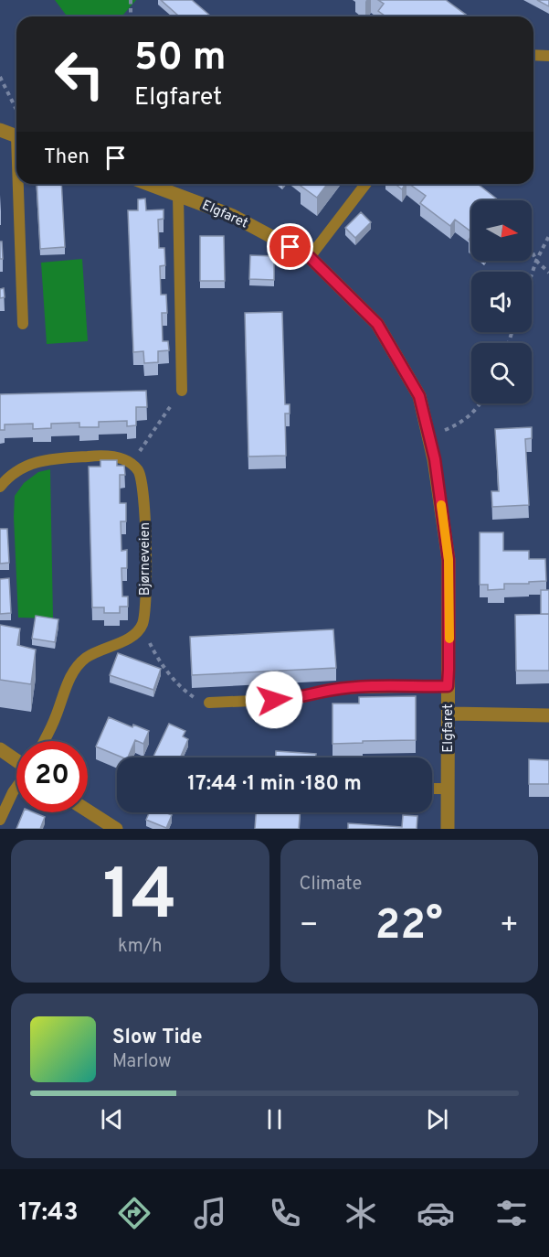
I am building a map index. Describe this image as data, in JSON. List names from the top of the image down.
{
  "streets": {
    "street": ["Elgfaret"],
    "lane": ["Bjørneveien"]
  },
  "north": "right",
  "page": {
    "turn": ["50 m", "Elgfaret"],
    "then": "Then",
    "limit": "20",
    "trip": "17:44 · 1 min · 180 m",
    "tile": [
      ["14", "km/h"],
      "Climate"
    ],
    "heat": ["−", "22°", "+"],
    "song": ["Slow Tide", "Marlow"],
    "tabs": "17:43"
  }
}
